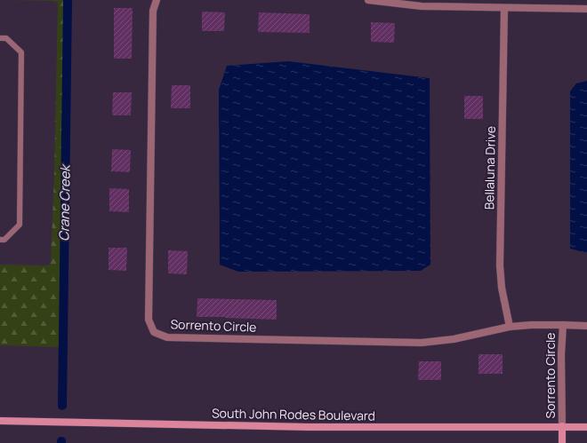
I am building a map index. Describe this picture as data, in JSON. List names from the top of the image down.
{
  "streets": {
    "main road": ["South John Rodes Boulevard"],
    "street": ["Bellaluna Drive", "Sorrento Circle"]
  },
  "crossings": [
    ["Bellaluna Drive", "Sorrento Circle"],
    ["Sorrento Circle", "South John Rodes Boulevard"]
  ],
  "water": ["Crane Creek"]
}
